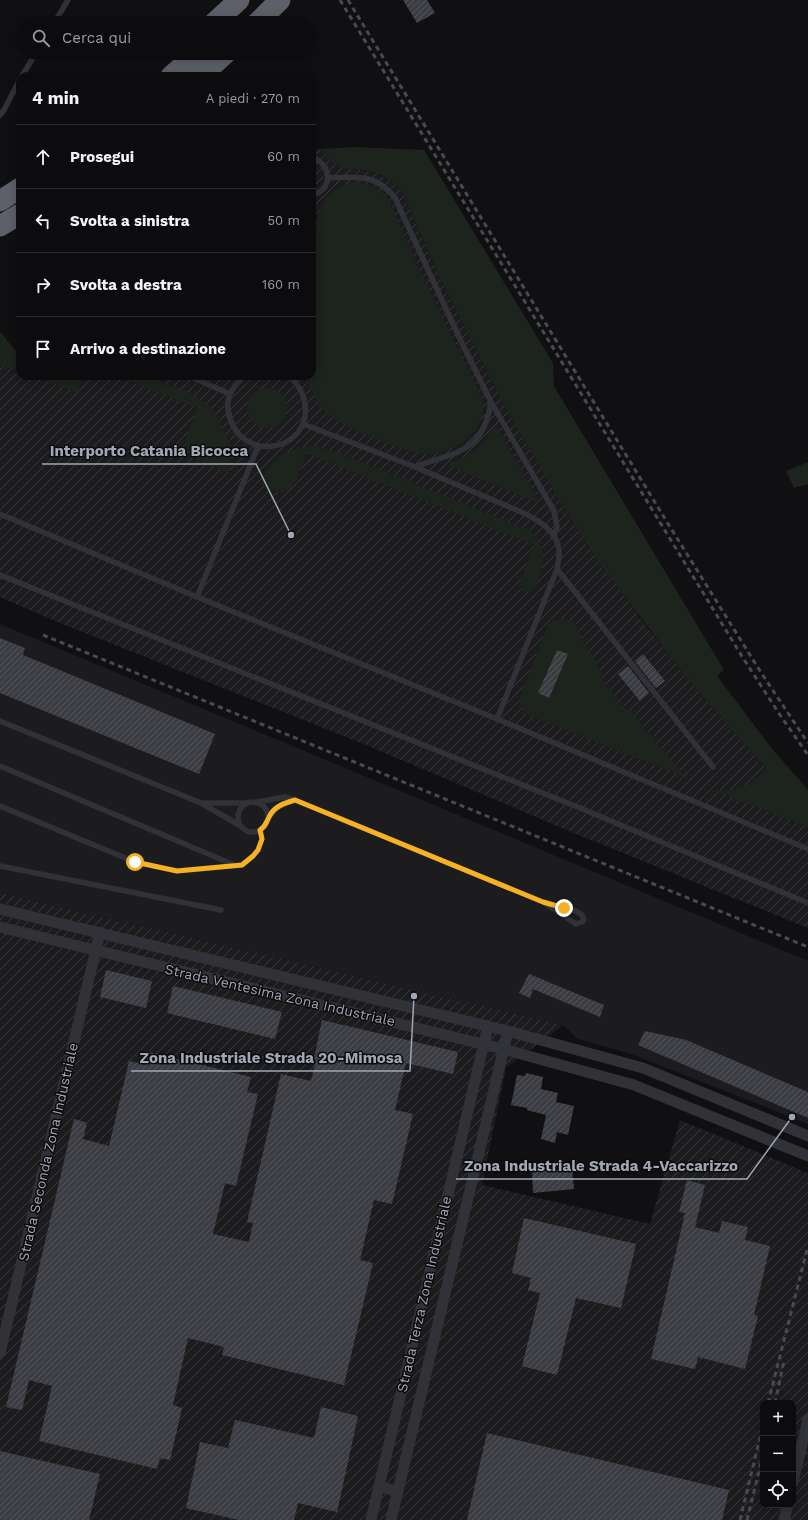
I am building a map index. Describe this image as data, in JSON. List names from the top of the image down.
{
  "streets": {
    "street": ["Strada Ventesima Zona Industriale", "Strada Seconda Zona Industriale", "Strada Terza Zona Industriale"]
  },
  "crossings": [
    ["Strada Ventesima Zona Industriale", "Strada Seconda Zona Industriale"],
    ["Strada Ventesima Zona Industriale", "Strada Terza Zona Industriale"]
  ],
  "places": ["Interporto Catania Bicocca", "Zona Industriale Strada 20-Mimosa", "Zona Industriale Strada 4-Vaccarizzo"],
  "page": {
    "search": "Cerca qui",
    "heading": ["4 min", "A piedi · 270 m"],
    "list": [
      ["Prosegui", "60 m"],
      ["Svolta a sinistra", "50 m"],
      ["Svolta a destra", "160 m"],
      "Arrivo a destinazione"
    ],
    "map_buttons": ["+", "−"]
  }
}
